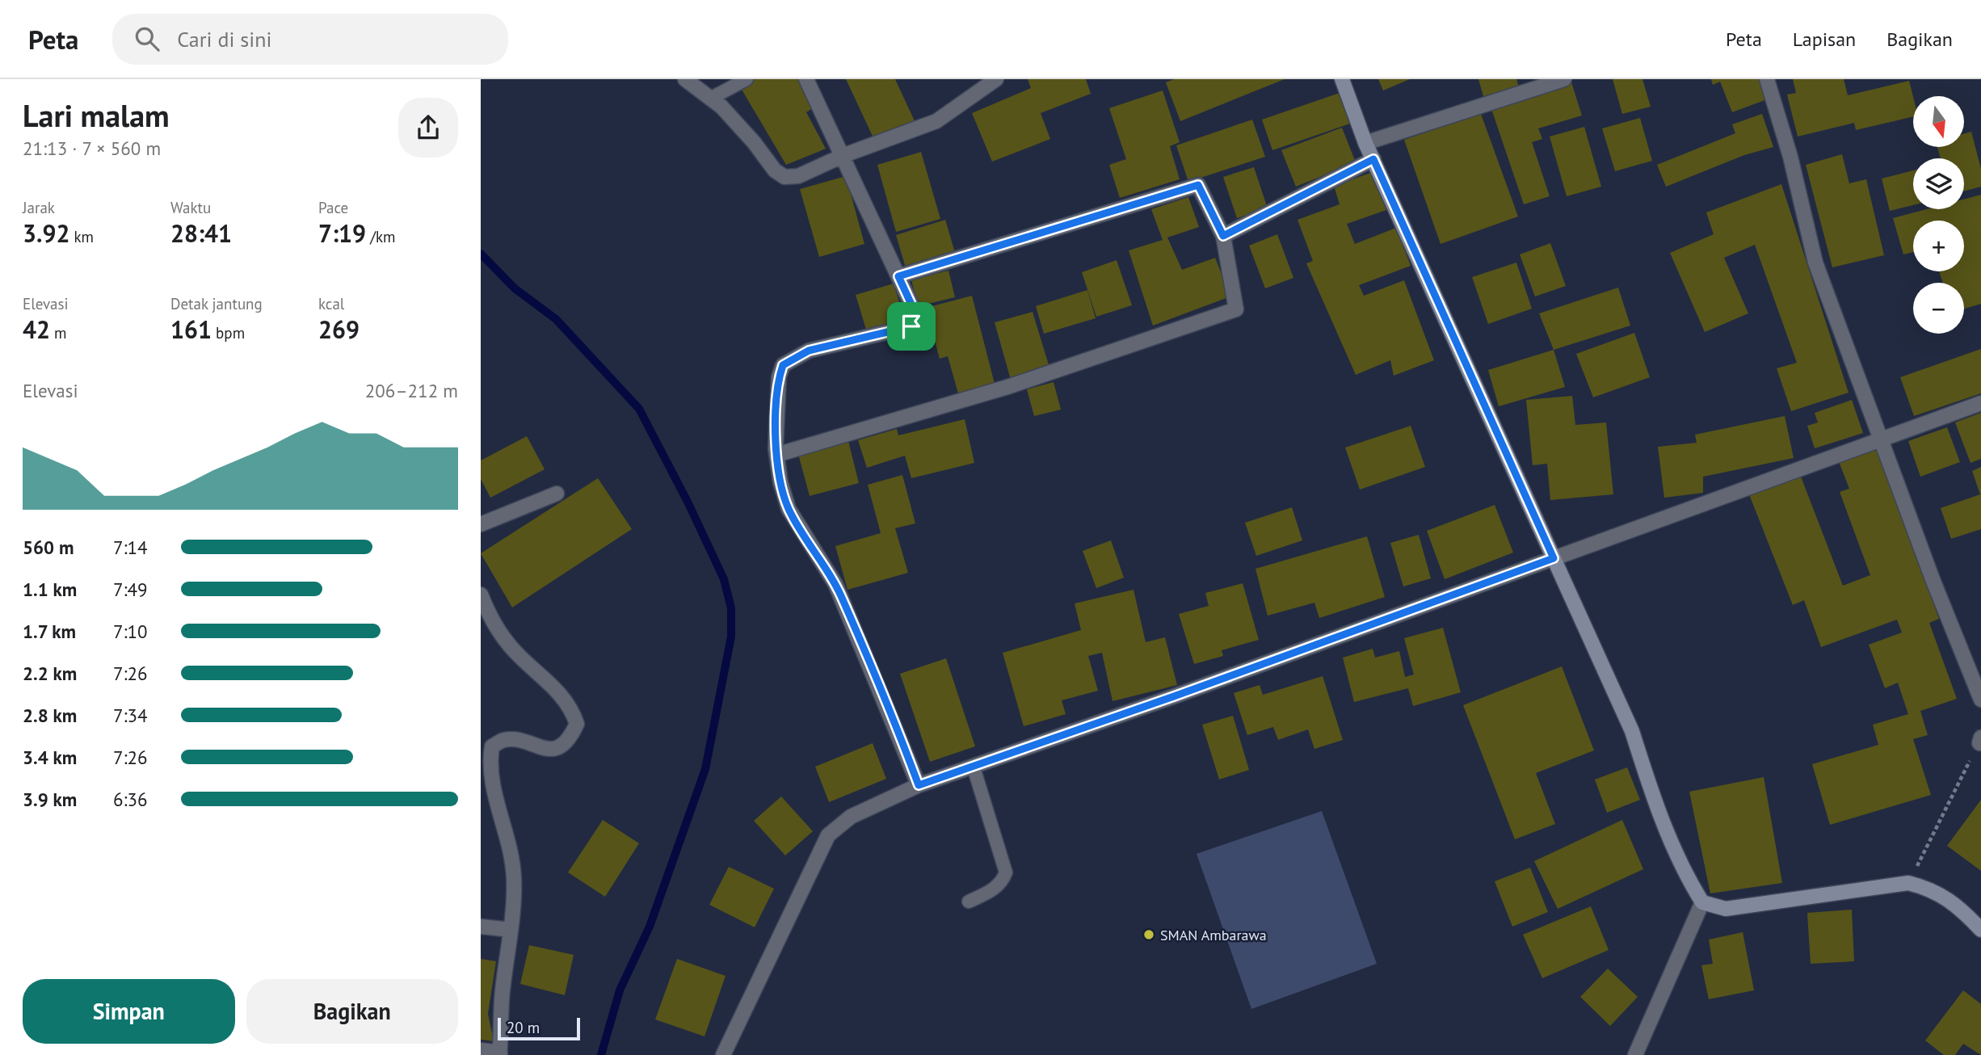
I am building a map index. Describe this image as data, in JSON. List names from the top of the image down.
{
  "places": ["SMAN Ambarawa"],
  "scale_bar": "20 m",
  "north": "bottom",
  "page": {
    "header": "Peta",
    "search": "Cari di sini",
    "nav": ["Peta", "Lapisan", "Bagikan"],
    "heading": ["Lari malam", "21:13 · 7 × 560 m"],
    "map_buttons": ["+", "−"],
    "stats": [
      ["Jarak", "3.92 km"],
      ["Waktu", "28:41"],
      ["Pace", "7:19 /km"],
      ["Elevasi", "42 m"],
      ["Detak jantung", "161 bpm"],
      ["kcal", "269"]
    ],
    "chart": ["Elevasi", "206–212 m"],
    "list": [
      {
        "name": "560 m",
        "note": "7:14"
      },
      {
        "name": "1.1 km",
        "note": "7:49"
      },
      {
        "name": "1.7 km",
        "note": "7:10"
      },
      {
        "name": "2.2 km",
        "note": "7:26"
      },
      {
        "name": "2.8 km",
        "note": "7:34"
      },
      {
        "name": "3.4 km",
        "note": "7:26"
      },
      {
        "name": "3.9 km",
        "note": "6:36"
      }
    ],
    "buttons": ["Simpan", "Bagikan"],
    "scale": "20 m"
  }
}
